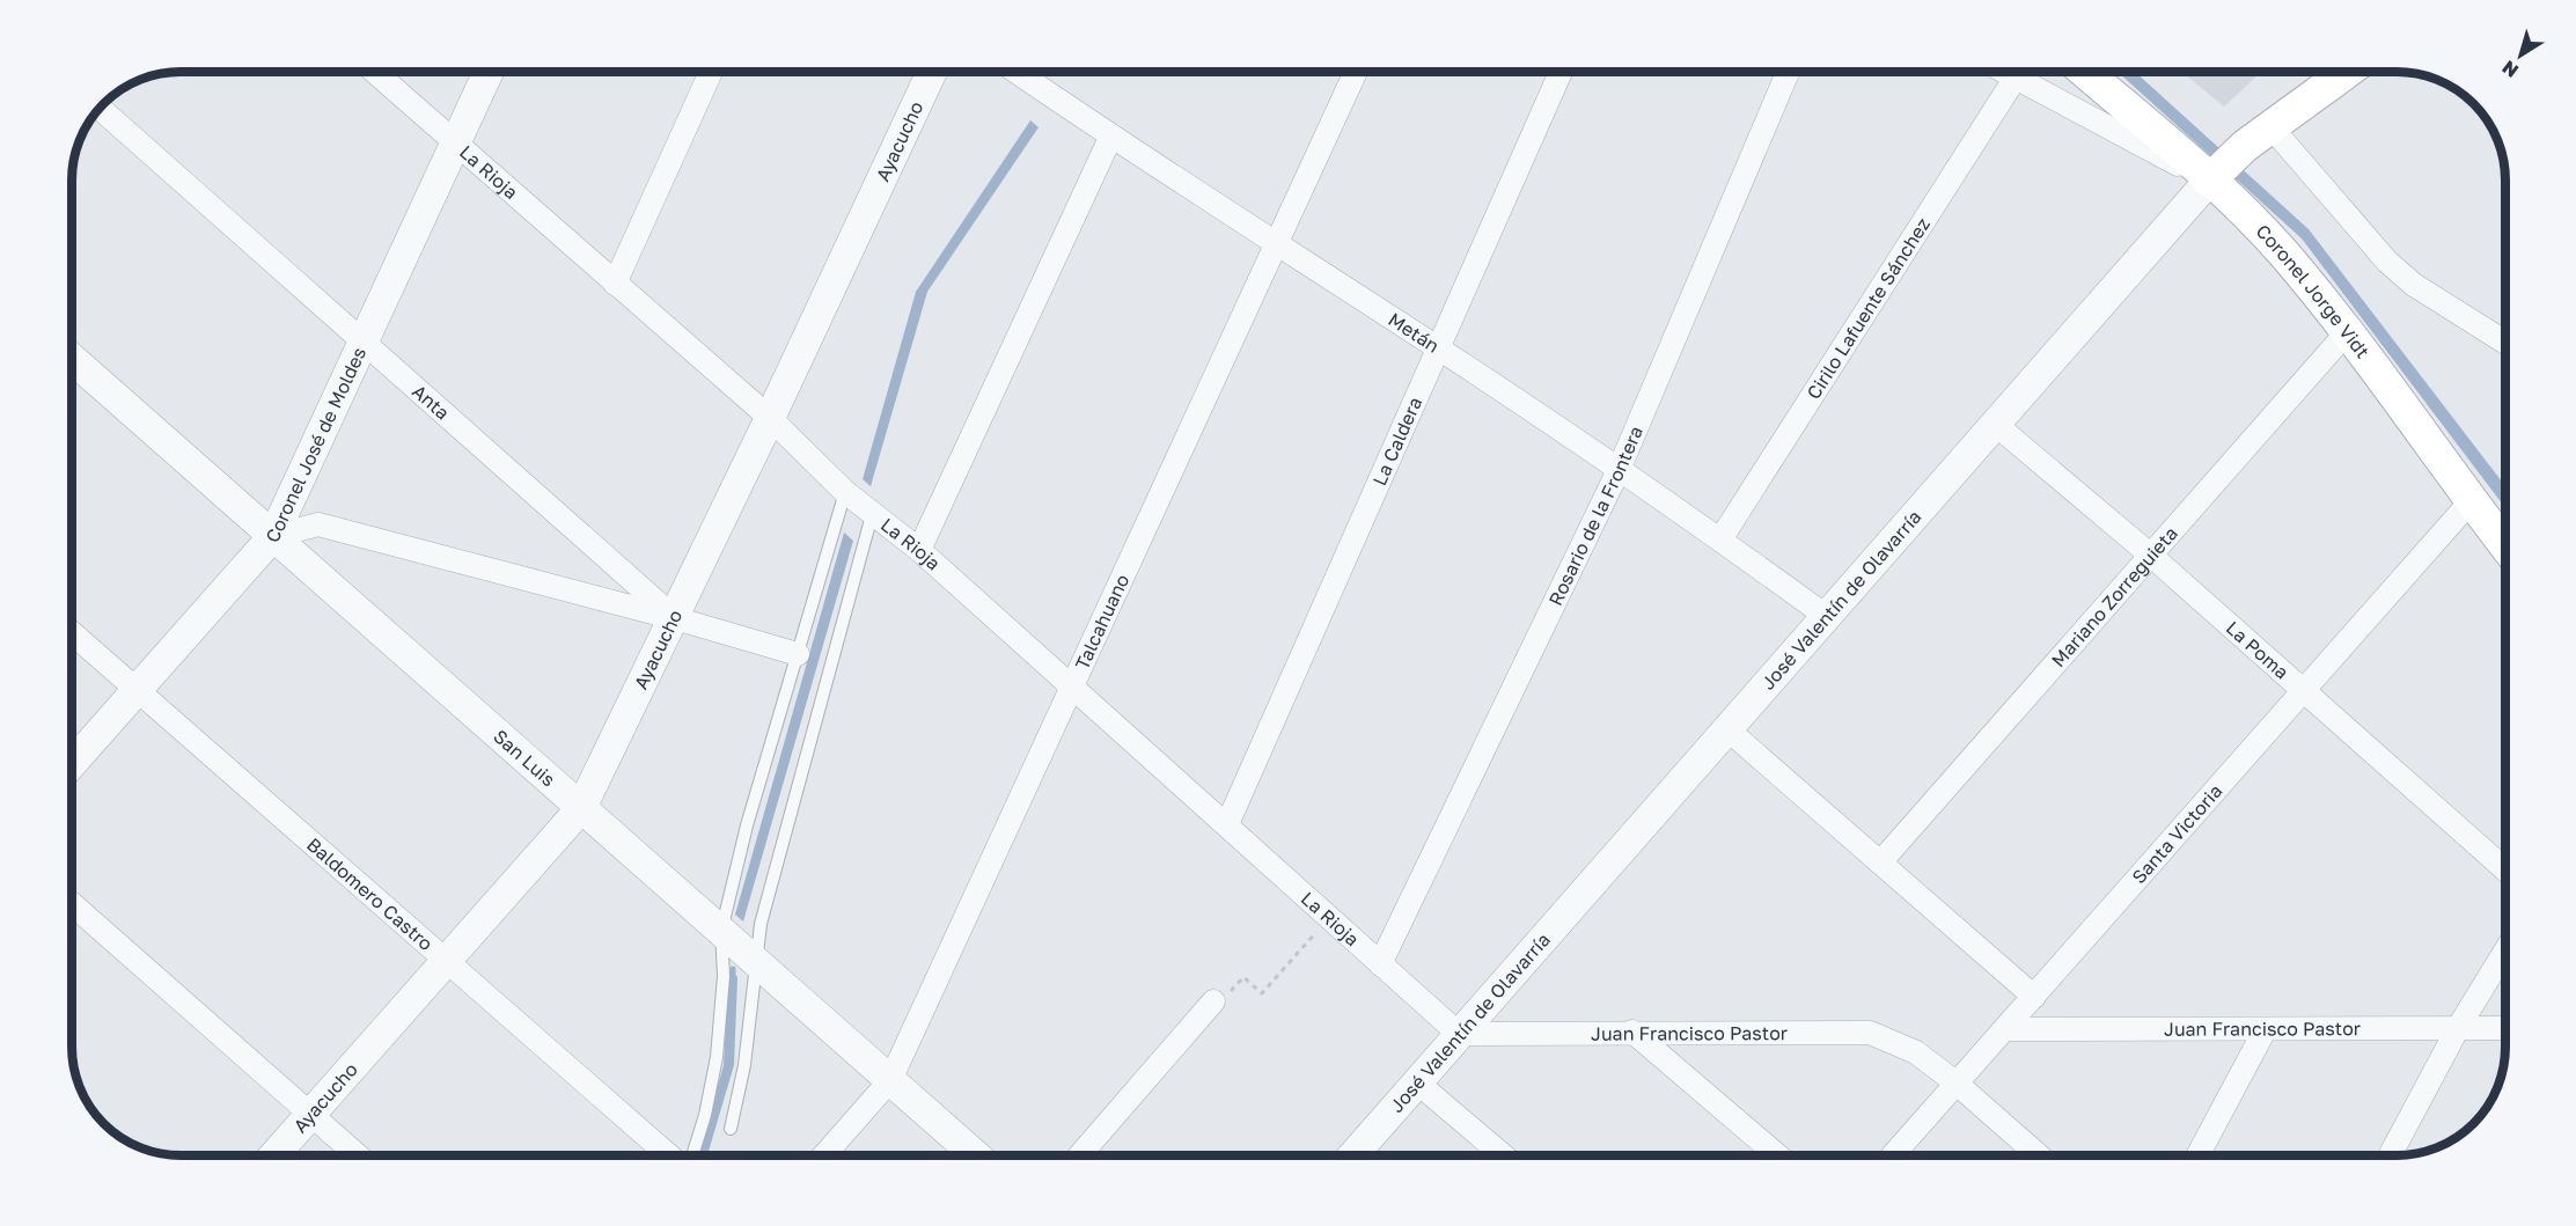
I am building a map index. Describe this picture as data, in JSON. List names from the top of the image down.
{
  "streets": {
    "main road": ["Coronel Jorge Vidt", "José Valentín de Olavarría"],
    "street": [
      "Ayacucho",
      "La Rioja",
      "Cirilo Lafuente Sánchez",
      "Metán",
      "Anta",
      "La Caldera",
      "Coronel José de Moldes",
      "Rosario de la Frontera",
      "Mariano Zorreguieta",
      "Talcahuano",
      "La Poma",
      "San Luis",
      "Santa Victoria",
      "Baldomero Castro",
      "Juan Francisco Pastor"
    ]
  },
  "crossings": [
    ["Ayacucho", "La Rioja"],
    ["Ayacucho", "Anta"],
    ["Ayacucho", "San Luis"],
    ["Ayacucho", "Baldomero Castro"],
    ["La Rioja", "La Caldera"],
    ["La Rioja", "Coronel José de Moldes"],
    ["La Rioja", "Rosario de la Frontera"],
    ["La Rioja", "José Valentín de Olavarría"],
    ["La Rioja", "Talcahuano"],
    ["La Rioja", "Juan Francisco Pastor"],
    ["Coronel Jorge Vidt", "Mariano Zorreguieta"],
    ["Coronel Jorge Vidt", "José Valentín de Olavarría"],
    ["Coronel Jorge Vidt", "Santa Victoria"],
    ["Cirilo Lafuente Sánchez", "Metán"],
    ["Metán", "La Caldera"],
    ["Metán", "Rosario de la Frontera"],
    ["Metán", "José Valentín de Olavarría"],
    ["Metán", "Talcahuano"],
    ["Anta", "Coronel José de Moldes"],
    ["Coronel José de Moldes", "San Luis"],
    ["Coronel José de Moldes", "Baldomero Castro"],
    ["Mariano Zorreguieta", "La Poma"],
    ["José Valentín de Olavarría", "La Poma"],
    ["José Valentín de Olavarría", "Juan Francisco Pastor"],
    ["Talcahuano", "San Luis"],
    ["La Poma", "Santa Victoria"],
    ["Santa Victoria", "Juan Francisco Pastor"]
  ],
  "north": "bottom left"
}
